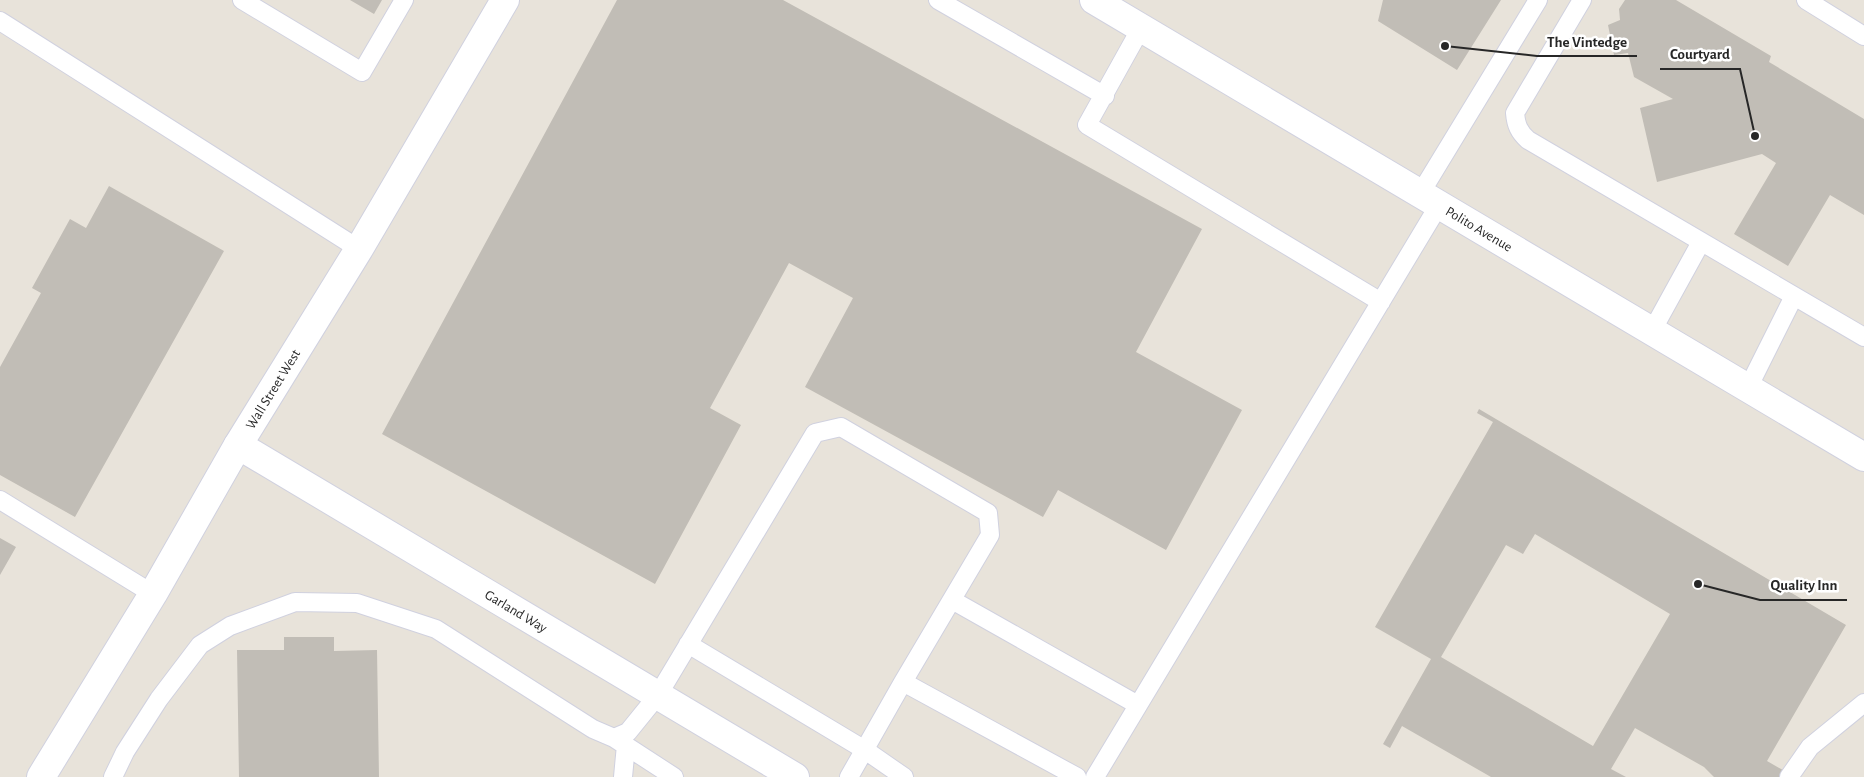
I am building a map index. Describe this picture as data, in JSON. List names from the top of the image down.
{
  "streets": {
    "street": ["Polito Avenue", "Wall Street West", "Garland Way"]
  },
  "crossings": [
    ["Wall Street West", "Garland Way"]
  ],
  "places": ["The Vintedge", "Courtyard", "Quality Inn"]
}
